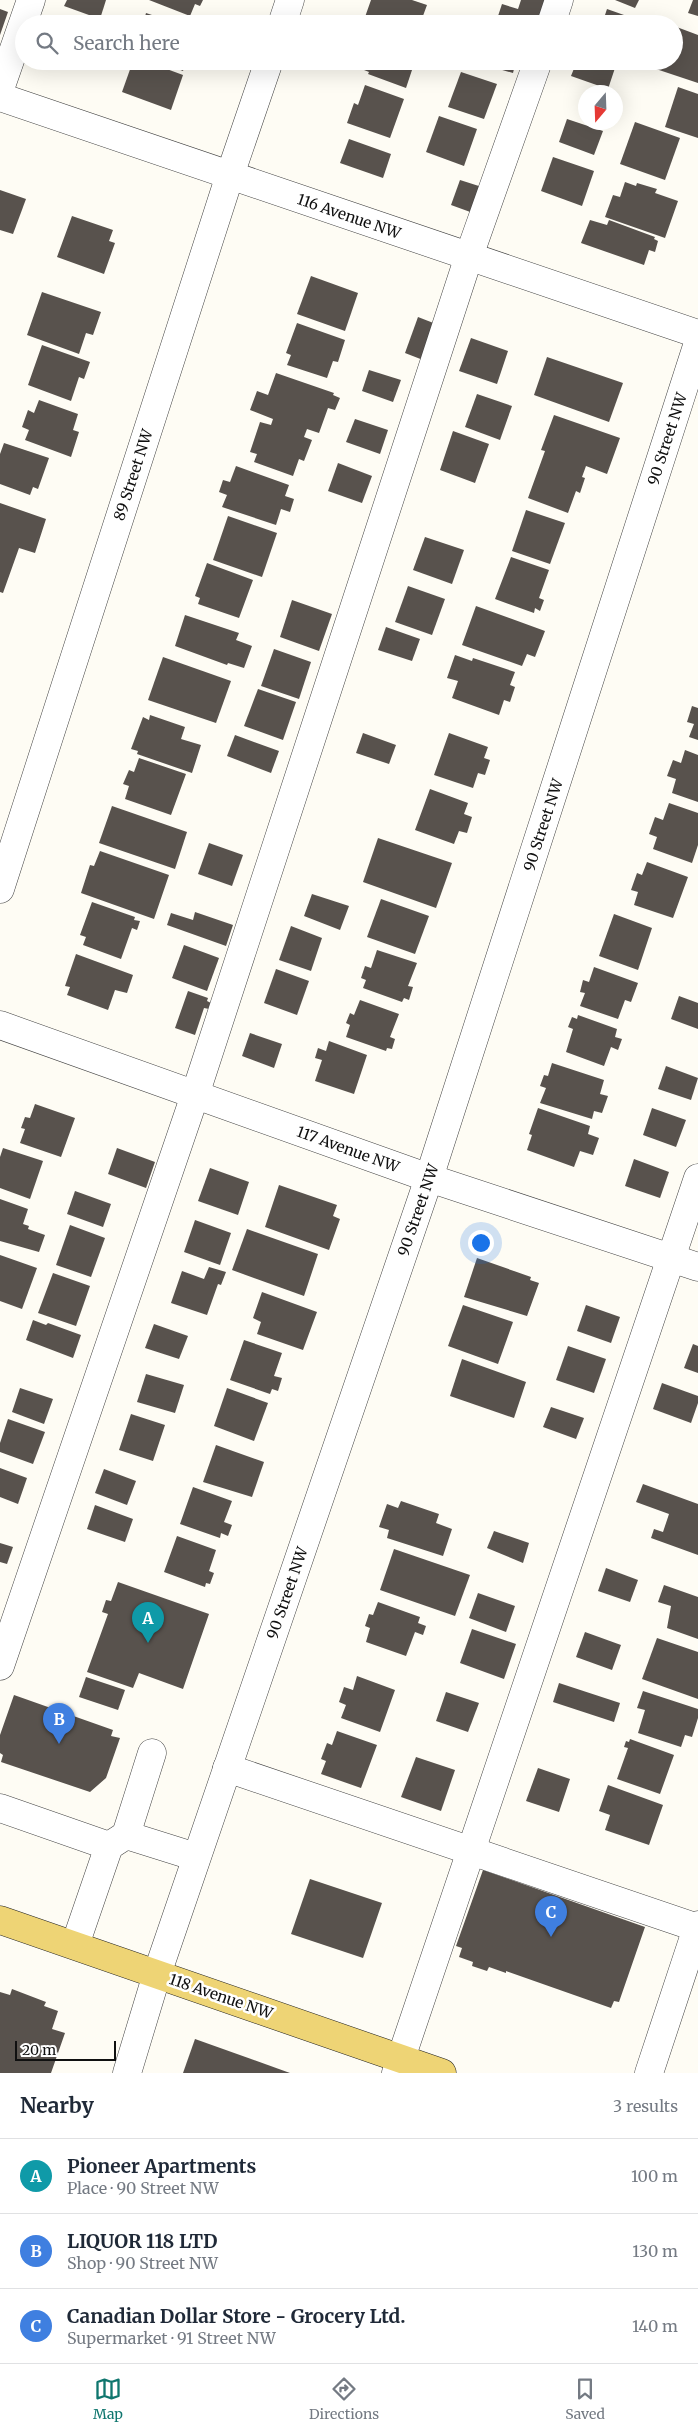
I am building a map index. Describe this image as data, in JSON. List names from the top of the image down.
{
  "streets": {
    "main road": ["118 Avenue NW"],
    "street": [
      "116 Avenue NW",
      "90 Street NW",
      "89 Street NW",
      "117 Avenue NW"
    ]
  },
  "crossings": [
    ["116 Avenue NW", "89 Street NW"],
    ["90 Street NW", "117 Avenue NW"],
    ["90 Street NW", "118 Avenue NW"]
  ],
  "scale_bar": "20 m",
  "north": "bottom",
  "page": {
    "search": "Search here",
    "pins": ["A", "B", "C"],
    "scale": "20 m",
    "heading": ["Nearby", "3 results"],
    "list": [
      {
        "mark": "A",
        "name": "Pioneer Apartments",
        "note": "Place · 90 Street NW",
        "value": "100 m"
      },
      {
        "mark": "B",
        "name": "LIQUOR 118 LTD",
        "note": "Shop · 90 Street NW",
        "value": "130 m"
      },
      {
        "mark": "C",
        "name": "Canadian Dollar Store - Grocery Ltd.",
        "note": "Supermarket · 91 Street NW",
        "value": "140 m"
      }
    ],
    "nav": ["Map", "Directions", "Saved"]
  }
}
